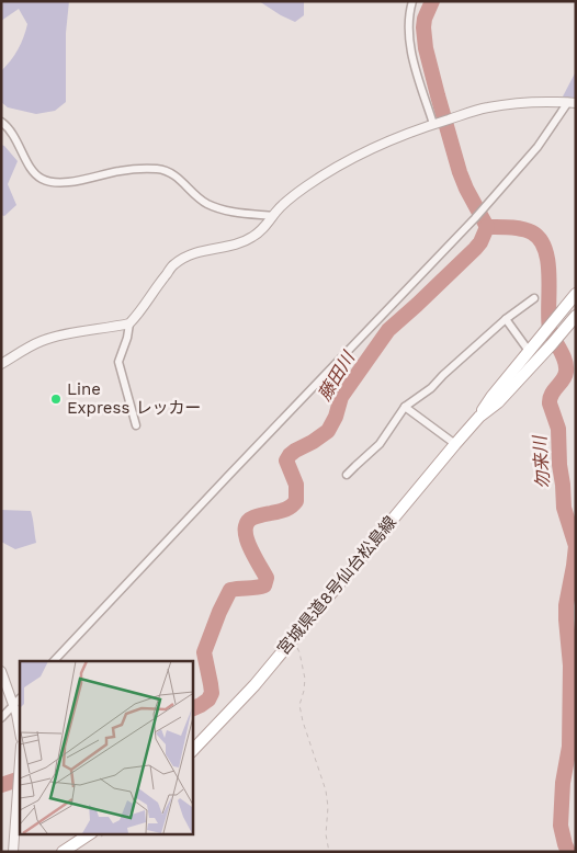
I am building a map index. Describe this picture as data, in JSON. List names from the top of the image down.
{
  "streets": {
    "main road": ["宮城県道8号仙台松島線"]
  },
  "water": ["藤田川", "勿来川"],
  "places": ["Line Express レッカー"]
}
